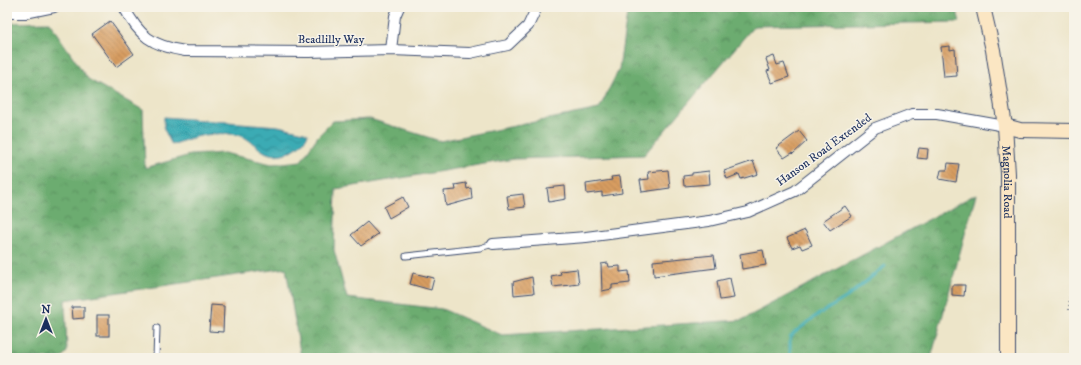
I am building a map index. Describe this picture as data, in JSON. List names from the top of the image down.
{
  "streets": {
    "main road": ["Magnolia Road"],
    "street": ["Beadlilly Way", "Hanson Road Extended"]
  },
  "crossings": [
    ["Hanson Road Extended", "Magnolia Road"]
  ],
  "north": "top"
}
